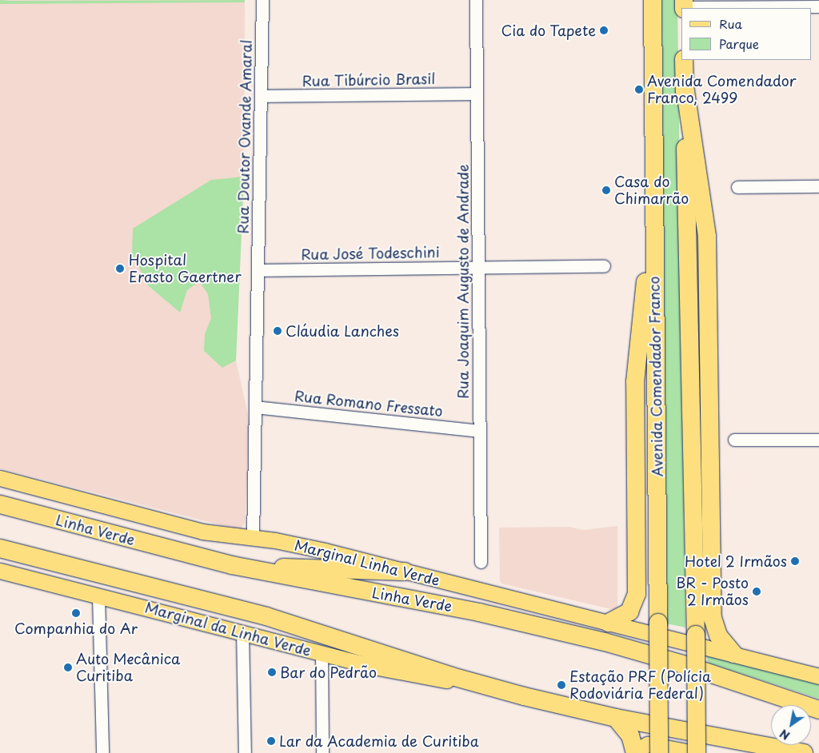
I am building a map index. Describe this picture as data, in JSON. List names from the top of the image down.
{
  "streets": {
    "highway": ["Avenida Comendador Franco", "Linha Verde"],
    "main road": ["Marginal Linha Verde", "Marginal da Linha Verde"],
    "street": [
      "Rua Tibúrcio Brasil",
      "Rua Doutor Ovande Amaral",
      "Rua José Todeschini",
      "Rua Joaquim Augusto de Andrade",
      "Rua Romano Fressato"
    ]
  },
  "crossings": [
    ["Rua Tibúrcio Brasil", "Rua Doutor Ovande Amaral"],
    ["Rua Tibúrcio Brasil", "Rua Joaquim Augusto de Andrade"],
    ["Rua Doutor Ovande Amaral", "Rua José Todeschini"],
    ["Rua Doutor Ovande Amaral", "Rua Romano Fressato"],
    ["Rua Doutor Ovande Amaral", "Marginal Linha Verde"],
    ["Rua José Todeschini", "Rua Joaquim Augusto de Andrade"],
    ["Rua Joaquim Augusto de Andrade", "Rua Romano Fressato"]
  ],
  "places": [
    "Cia do Tapete",
    "Avenida Comendador Franco, 2499",
    "Casa do Chimarrão",
    "Hospital Erasto Gaertner",
    "Cláudia Lanches",
    "Hotel 2 Irmãos",
    "BR - Posto 2 Irmãos",
    "Companhia do Ar",
    "Auto Mecânica Curitiba",
    "Bar do Pedrão",
    "Estação PRF (Polícia Rodoviária Federal)",
    "Lar da Academia de Curitiba"
  ],
  "legend": ["Rua", "Parque"],
  "north": "bottom left"
}
